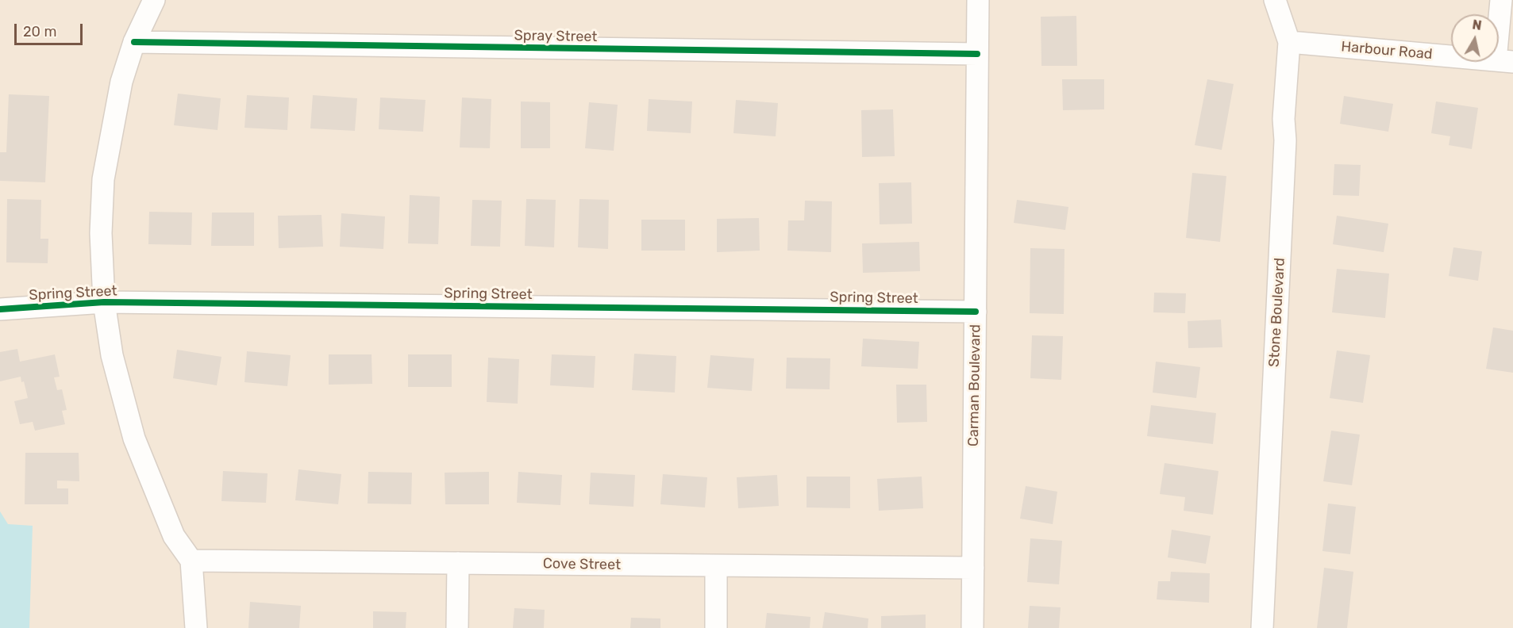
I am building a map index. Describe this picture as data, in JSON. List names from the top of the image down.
{
  "streets": {
    "street": [
      "Spray Street",
      "Harbour Road",
      "Spring Street",
      "Stone Boulevard",
      "Carman Boulevard",
      "Cove Street"
    ]
  },
  "crossings": [
    ["Spray Street", "Carman Boulevard"],
    ["Harbour Road", "Stone Boulevard"],
    ["Spring Street", "Carman Boulevard"],
    ["Carman Boulevard", "Cove Street"]
  ],
  "scale_bar": "20 m",
  "north": "top"
}
